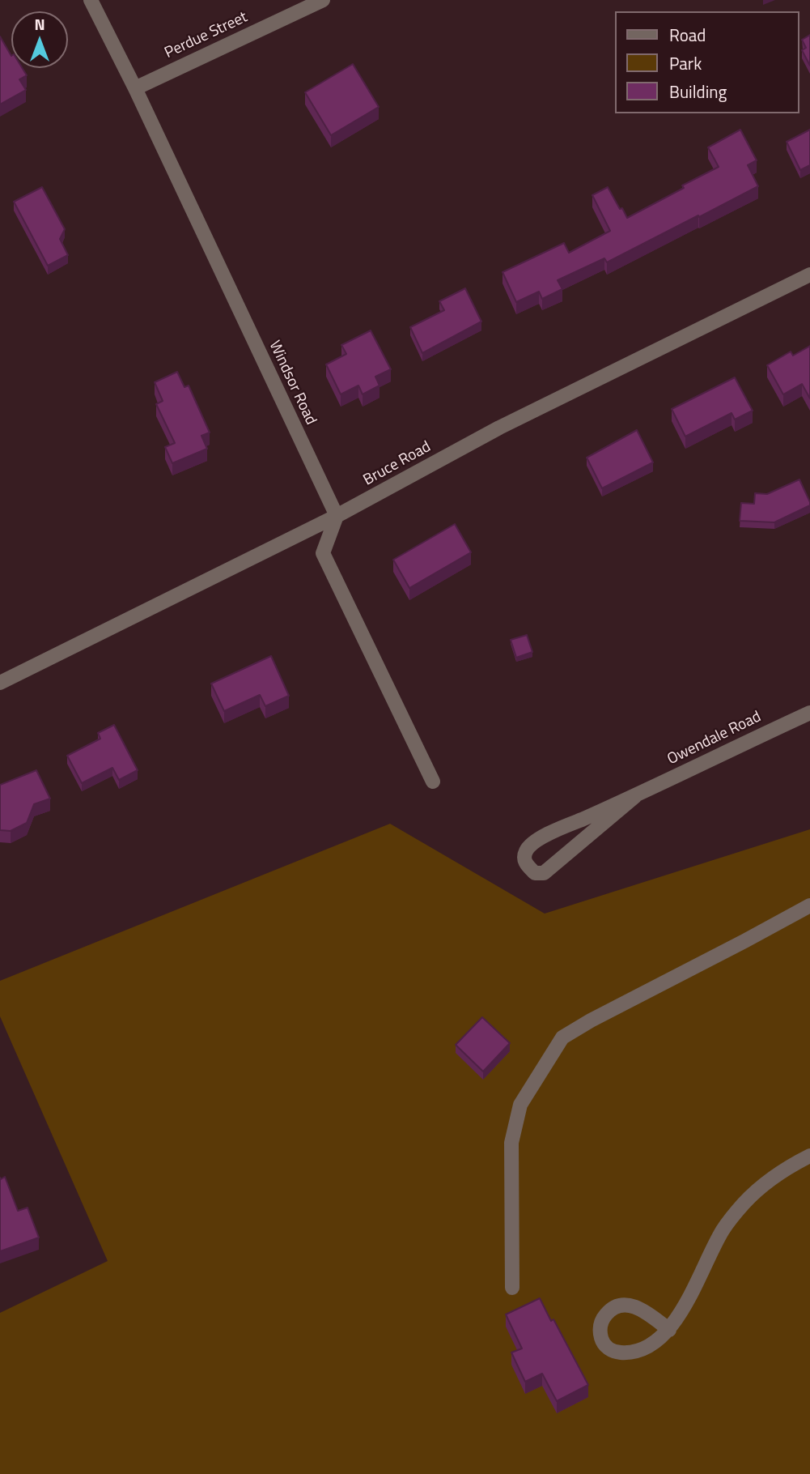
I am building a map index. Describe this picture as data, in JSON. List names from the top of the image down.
{
  "streets": {
    "street": [
      "Perdue Street",
      "Windsor Road",
      "Bruce Road",
      "Owendale Road"
    ]
  },
  "crossings": [
    ["Perdue Street", "Windsor Road"],
    ["Windsor Road", "Bruce Road"]
  ],
  "legend": ["Road", "Park", "Building"],
  "north": "top"
}
